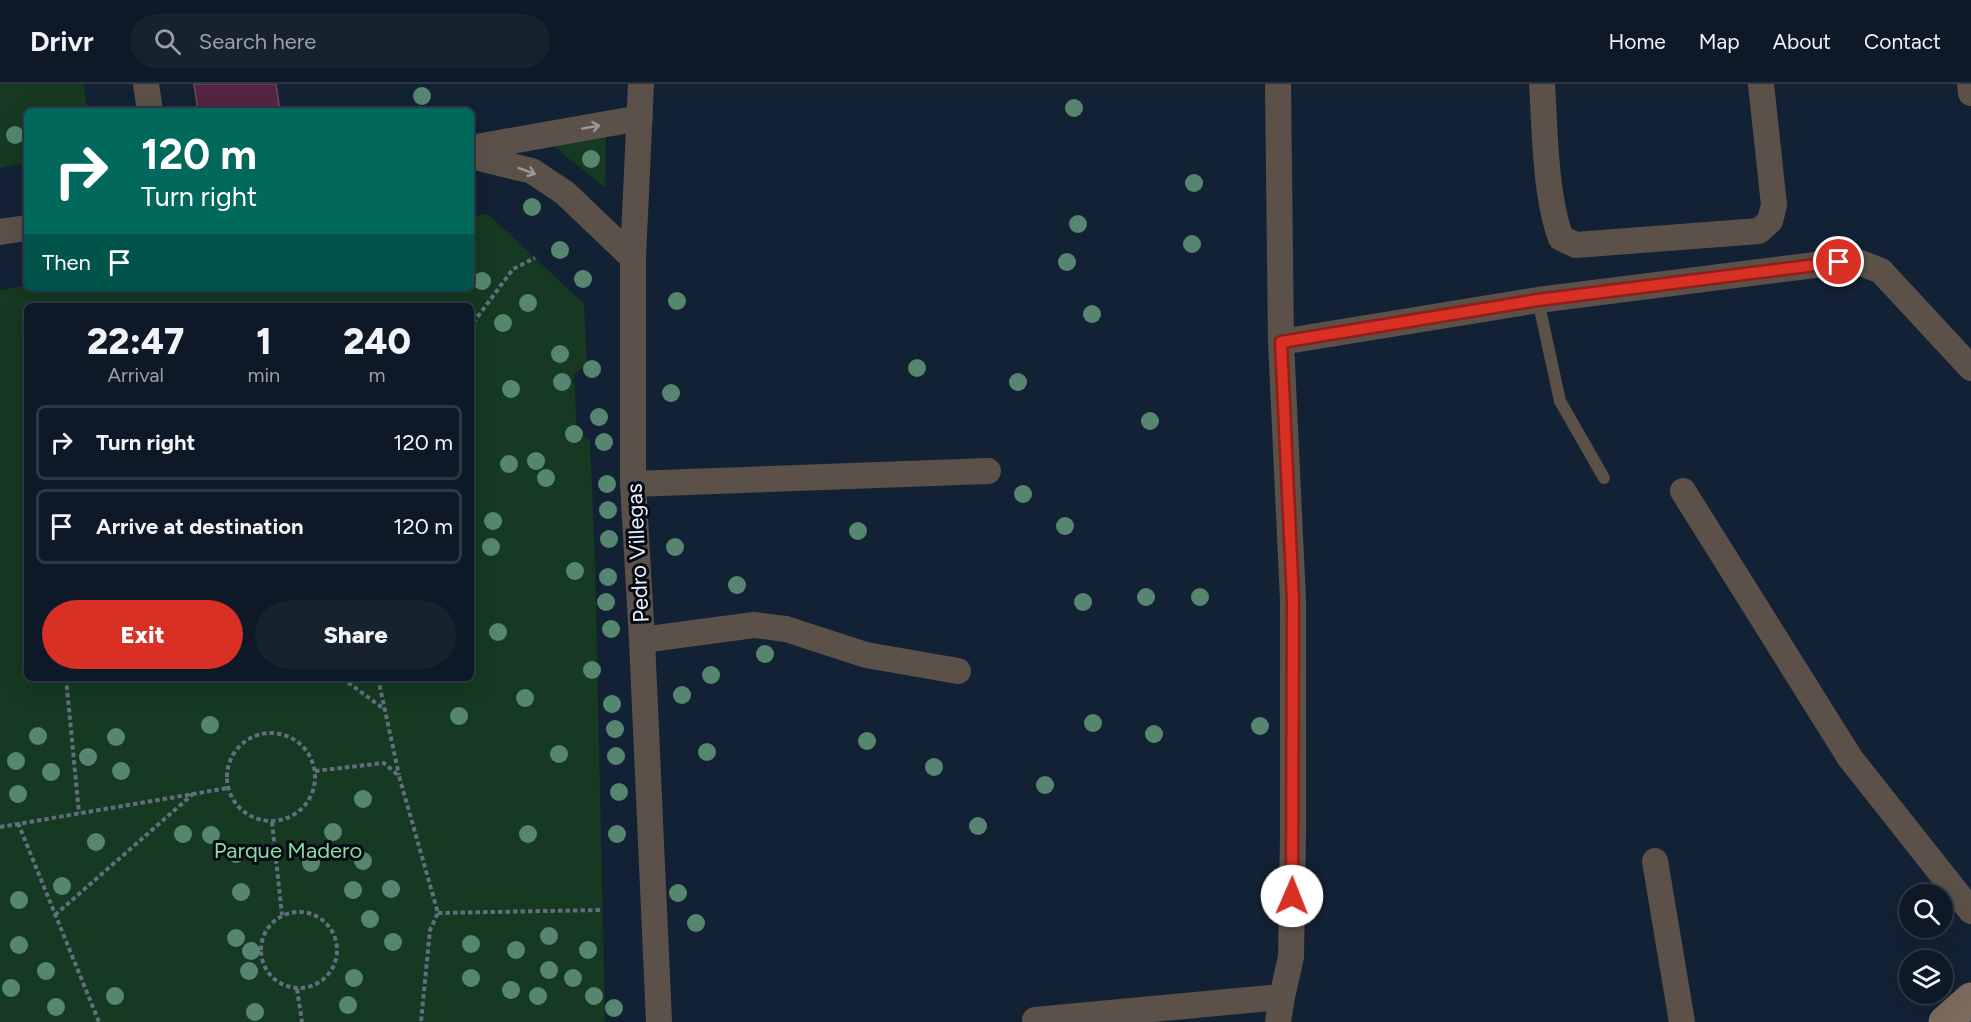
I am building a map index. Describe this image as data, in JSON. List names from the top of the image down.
{
  "streets": {
    "street": ["Pedro Villegas"]
  },
  "parks": ["Parque Madero"],
  "page": {
    "header": "Drivr",
    "search": "Search here",
    "nav": [
      "Home",
      "Map",
      "About",
      "Contact"
    ],
    "turn": ["120 m", "Turn right"],
    "then": "Then",
    "eta": [
      "22:47",
      "Arrival",
      "1",
      "min",
      "240",
      "m"
    ],
    "list": [
      {
        "name": "Turn right",
        "value": "120 m"
      },
      {
        "name": "Arrive at destination",
        "value": "120 m"
      }
    ],
    "buttons": ["Exit", "Share"]
  }
}
